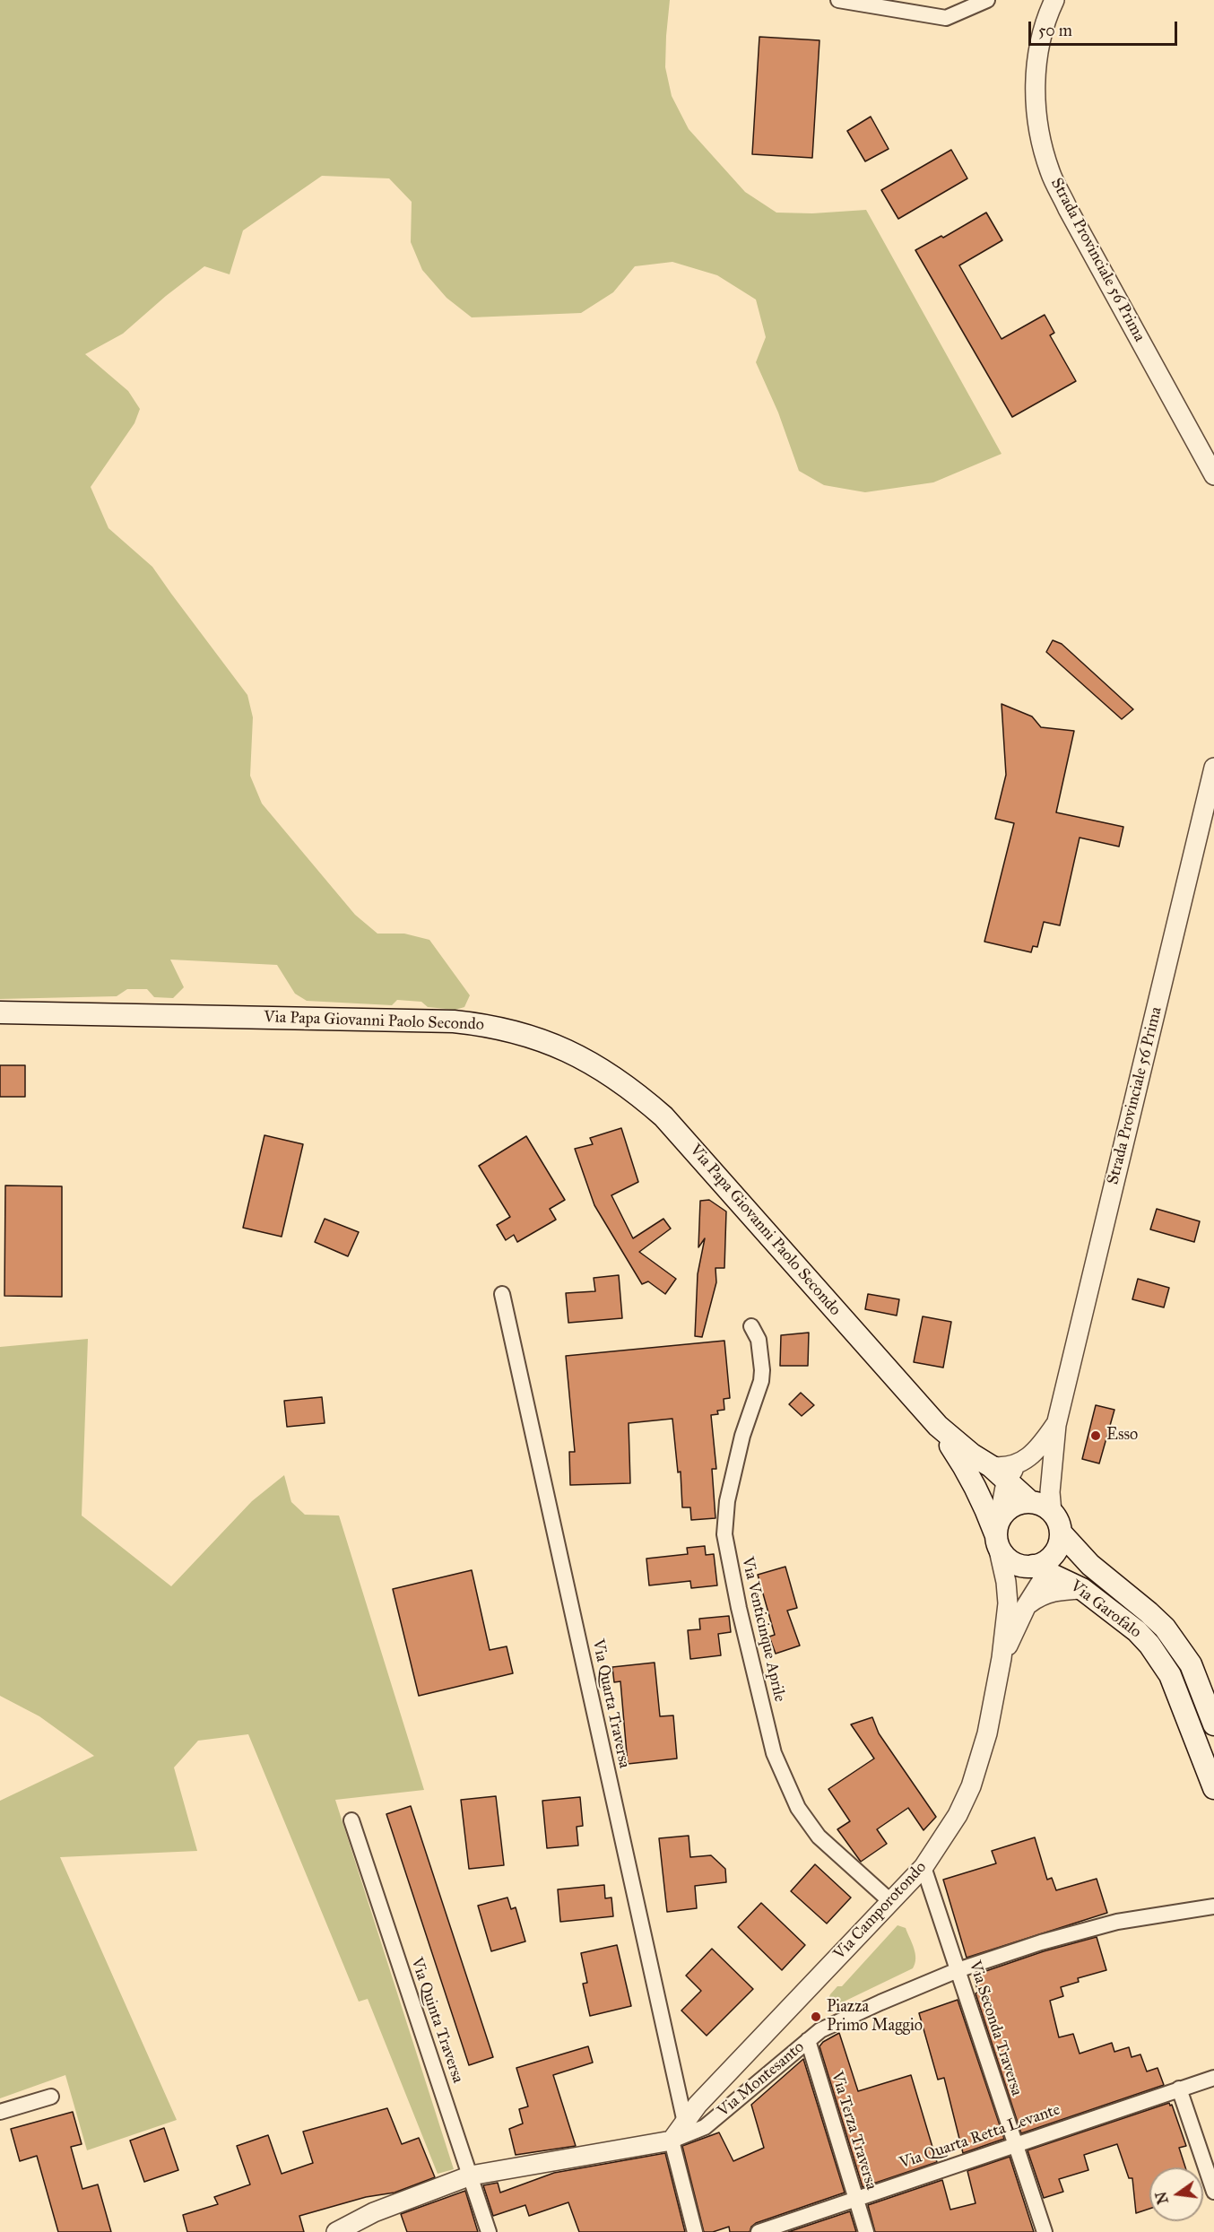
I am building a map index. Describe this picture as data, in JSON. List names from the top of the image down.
{
  "streets": {
    "main road": ["Via Papa Giovanni Paolo Secondo", "Via Garofalo"],
    "street": [
      "Strada Provinciale 56 Prima",
      "Via Venticinque Aprile",
      "Via Quarta Traversa",
      "Via Camporotondo",
      "Via Quinta Traversa",
      "Via Seconda Traversa",
      "Via Montesanto",
      "Via Terza Traversa",
      "Via Quarta Retta Levante"
    ]
  },
  "crossings": [
    ["Strada Provinciale 56 Prima", "Via Garofalo"],
    ["Via Venticinque Aprile", "Via Camporotondo"],
    ["Via Quarta Traversa", "Via Camporotondo"],
    ["Via Quarta Traversa", "Via Montesanto"],
    ["Via Camporotondo", "Via Seconda Traversa"],
    ["Via Camporotondo", "Via Montesanto"],
    ["Via Quinta Traversa", "Via Montesanto"],
    ["Via Seconda Traversa", "Via Montesanto"],
    ["Via Seconda Traversa", "Via Quarta Retta Levante"],
    ["Via Montesanto", "Via Terza Traversa"],
    ["Via Terza Traversa", "Via Quarta Retta Levante"]
  ],
  "places": ["Esso", "Piazza Primo Maggio"],
  "scale_bar": "50 m",
  "north": "left"
}
